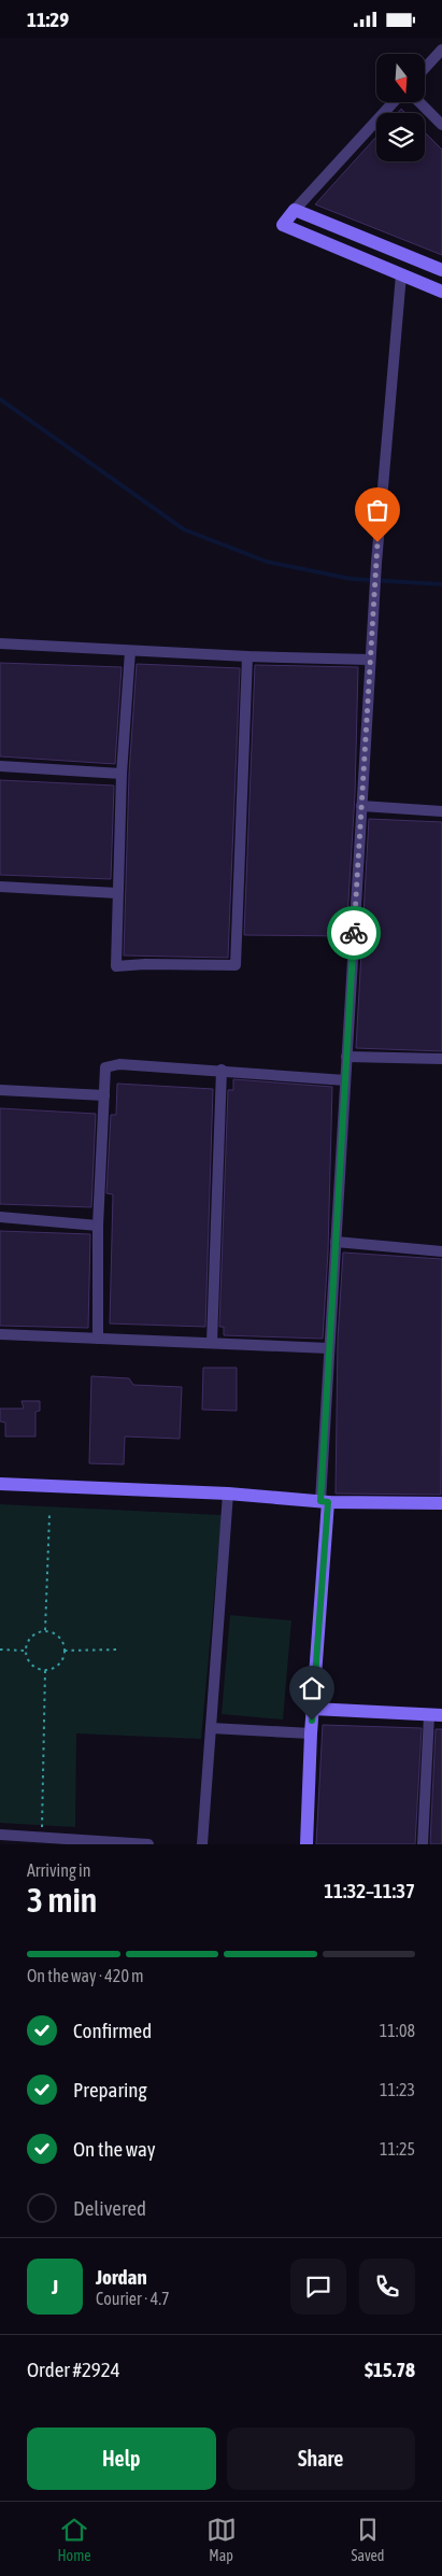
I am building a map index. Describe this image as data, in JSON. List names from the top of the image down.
{
  "north": "bottom",
  "page": {
    "status": "11:29",
    "heading": ["3 min", "Arriving in", "11:32–11:37"],
    "panel": [
      "Jordan",
      "Courier · 4.7",
      "Order #2924",
      "$15.78"
    ],
    "bar": "On the way · 420 m",
    "list": [
      ["Confirmed", "11:08"],
      ["Preparing", "11:23"],
      ["On the way", "11:25"],
      "Delivered"
    ],
    "round": "J",
    "buttons": ["Help", "Share"],
    "tabs": ["Home", "Map", "Saved"]
  }
}
